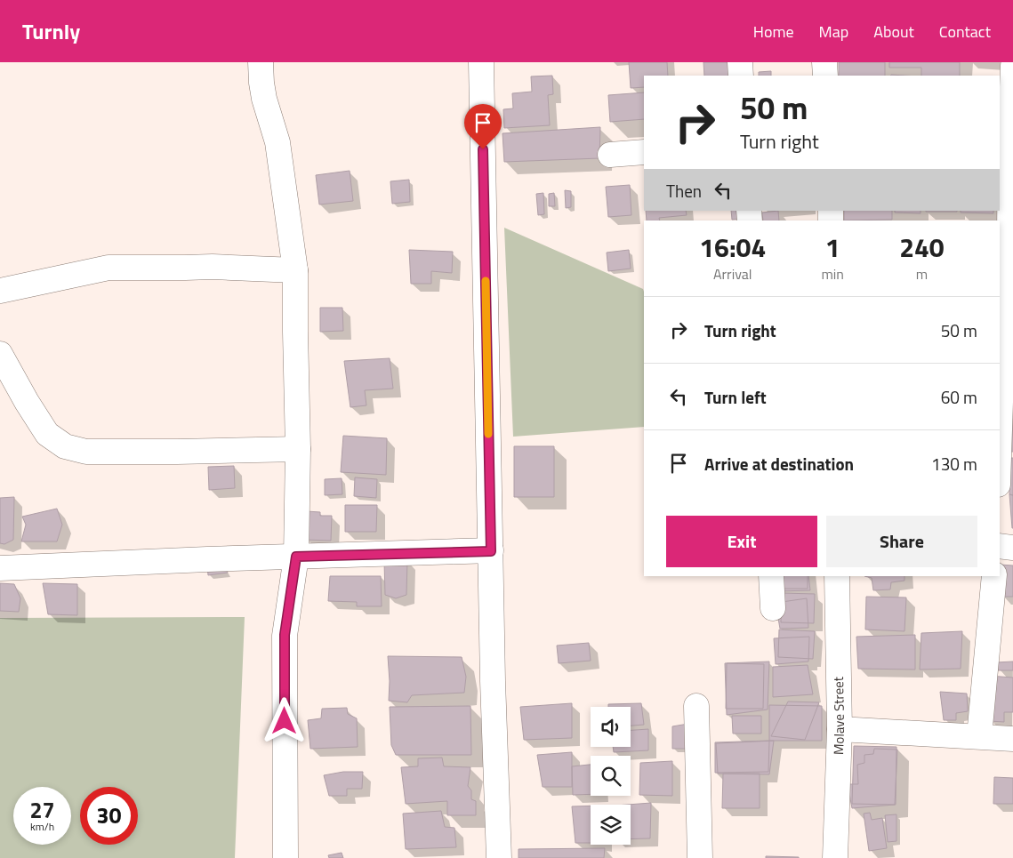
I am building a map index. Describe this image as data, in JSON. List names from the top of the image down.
{
  "streets": {
    "street": ["Molave Street"]
  },
  "page": {
    "header": "Turnly",
    "nav": [
      "Home",
      "Map",
      "About",
      "Contact"
    ],
    "turn": ["50 m", "Turn right"],
    "then": "Then",
    "eta": [
      "16:04",
      "Arrival",
      "1",
      "min",
      "240",
      "m"
    ],
    "list": [
      {
        "name": "Turn right",
        "value": "50 m"
      },
      {
        "name": "Turn left",
        "value": "60 m"
      },
      {
        "name": "Arrive at destination",
        "value": "130 m"
      }
    ],
    "buttons": ["Exit", "Share"],
    "speed": "27 km/h",
    "limit": "30"
  }
}
